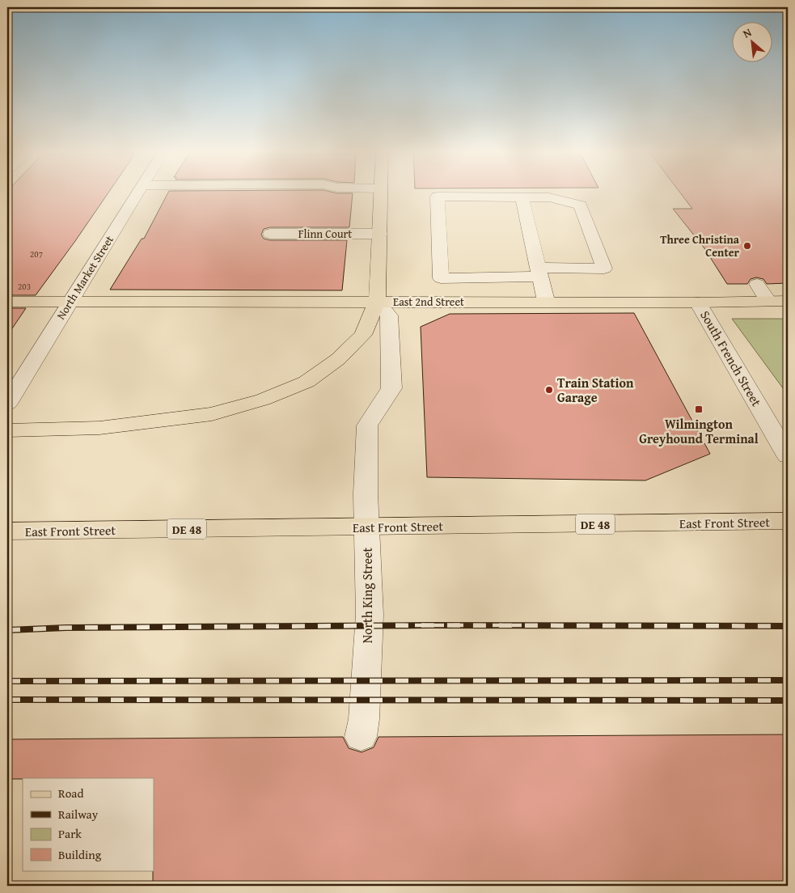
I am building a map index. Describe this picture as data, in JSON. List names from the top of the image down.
{
  "streets": {
    "main road": ["East 2nd Street", "East Front Street", "DE 48"],
    "street": [
      "Flinn Court",
      "North Market Street",
      "South French Street",
      "North King Street"
    ]
  },
  "crossings": [
    ["North Market Street", "East 2nd Street"],
    ["East 2nd Street", "South French Street"],
    ["East 2nd Street", "North King Street"],
    ["East Front Street", "North King Street"]
  ],
  "places": {
    "other": ["Three Christina Center", "Train Station Garage"],
    "transit": ["Wilmington Greyhound Terminal"]
  },
  "house_numbers": ["207", "203"],
  "legend": [
    "Road",
    "Railway",
    "Park",
    "Building"
  ],
  "north": "top left"
}
